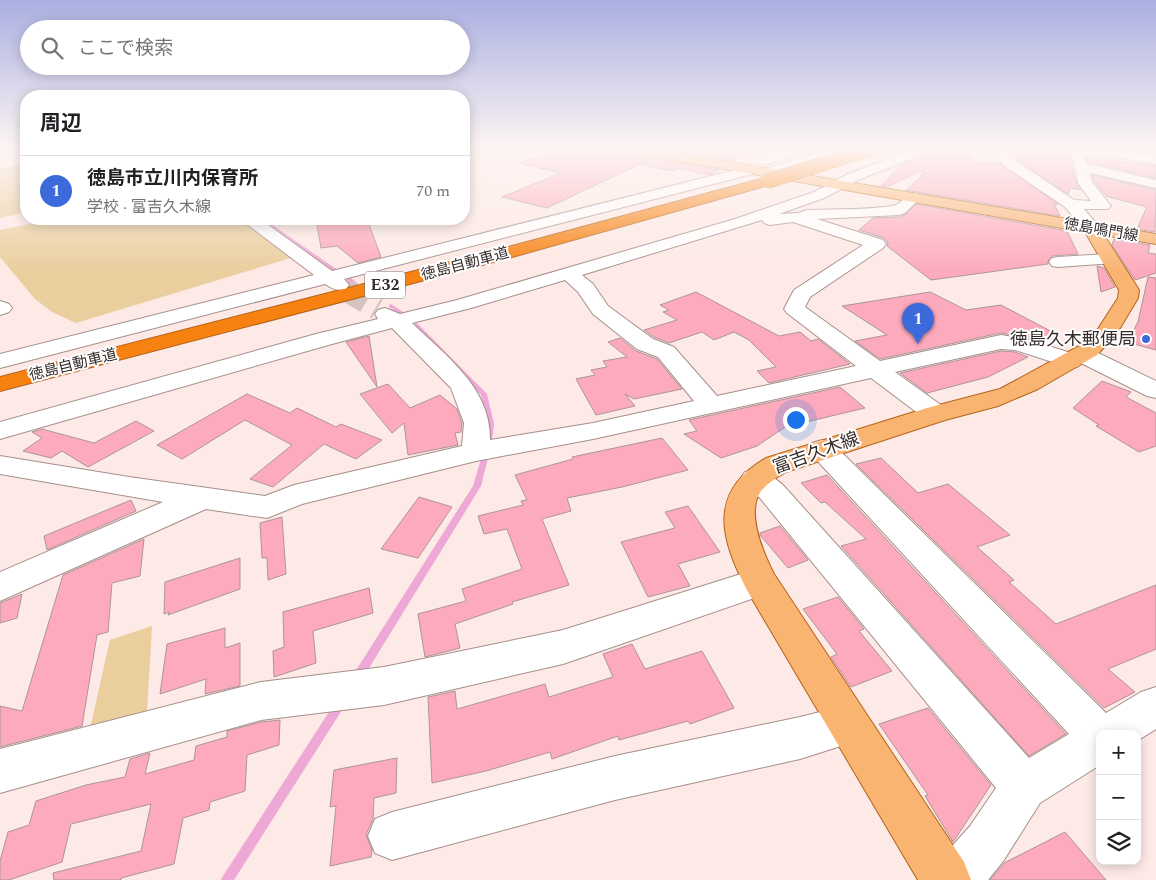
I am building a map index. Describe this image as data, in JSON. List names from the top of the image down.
{
  "streets": {
    "highway": ["徳島自動車道", "E32"],
    "main road": ["徳島鳴門線", "富吉久木線"]
  },
  "crossings": [
    ["徳島鳴門線", "富吉久木線"]
  ],
  "places": ["徳島久木郵便局"],
  "page": {
    "search": "ここで検索",
    "heading": "周辺",
    "list": [
      {
        "mark": "1",
        "name": "徳島市立川内保育所",
        "note": "学校 · 富吉久木線",
        "value": "70 m"
      }
    ],
    "pins": "1",
    "map_buttons": ["+", "−"]
  }
}
